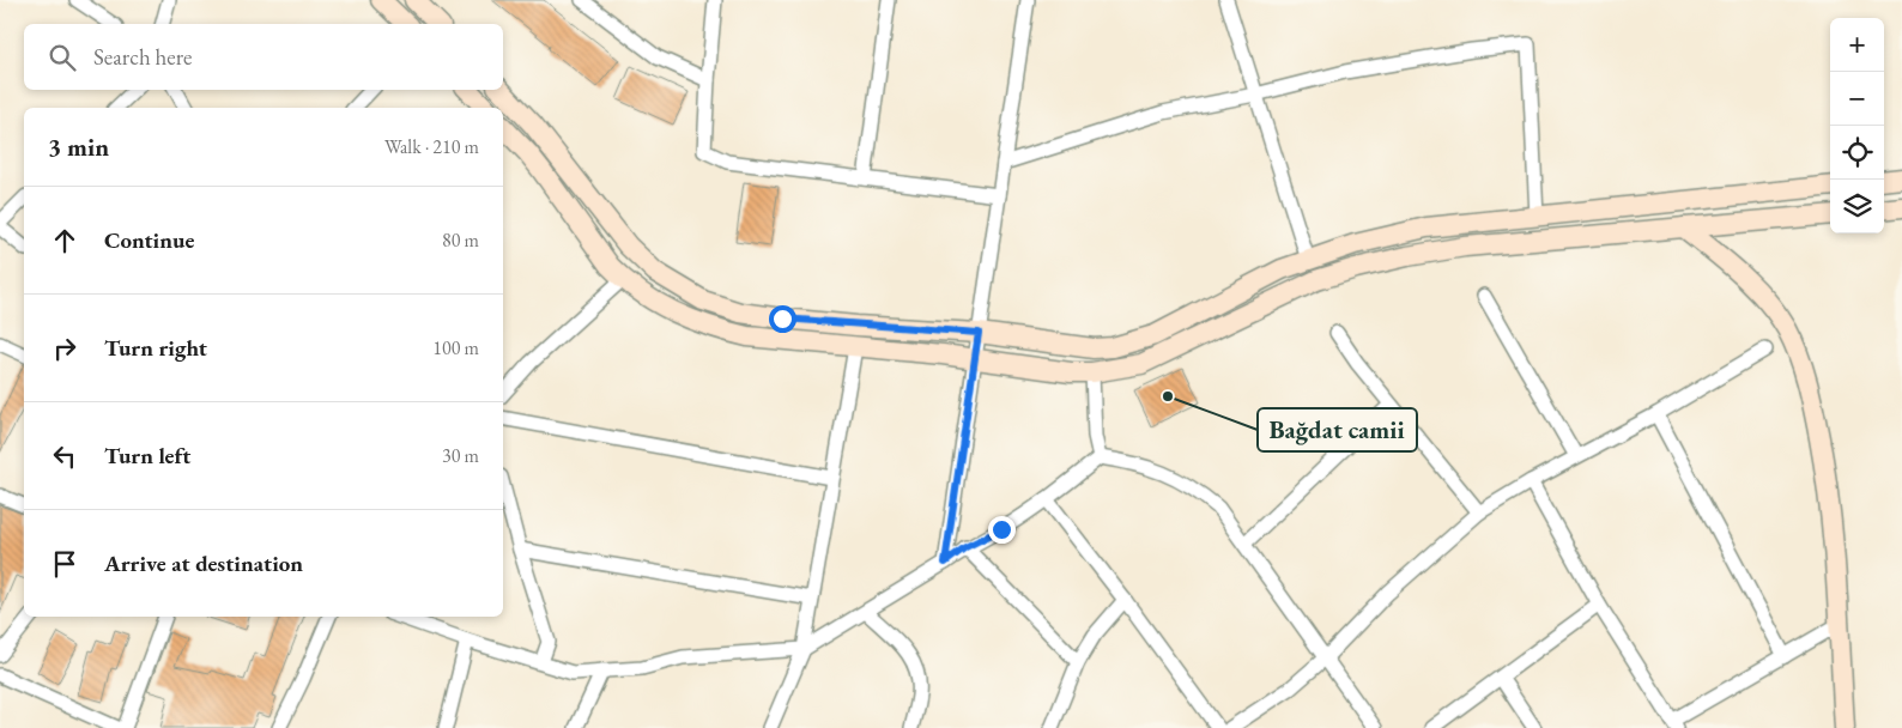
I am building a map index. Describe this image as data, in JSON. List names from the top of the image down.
{
  "places": ["Bağdat camii"],
  "page": {
    "map_buttons": ["+", "−"],
    "search": "Search here",
    "heading": ["3 min", "Walk · 210 m"],
    "list": [
      ["Continue", "80 m"],
      ["Turn right", "100 m"],
      ["Turn left", "30 m"],
      "Arrive at destination"
    ]
  }
}
